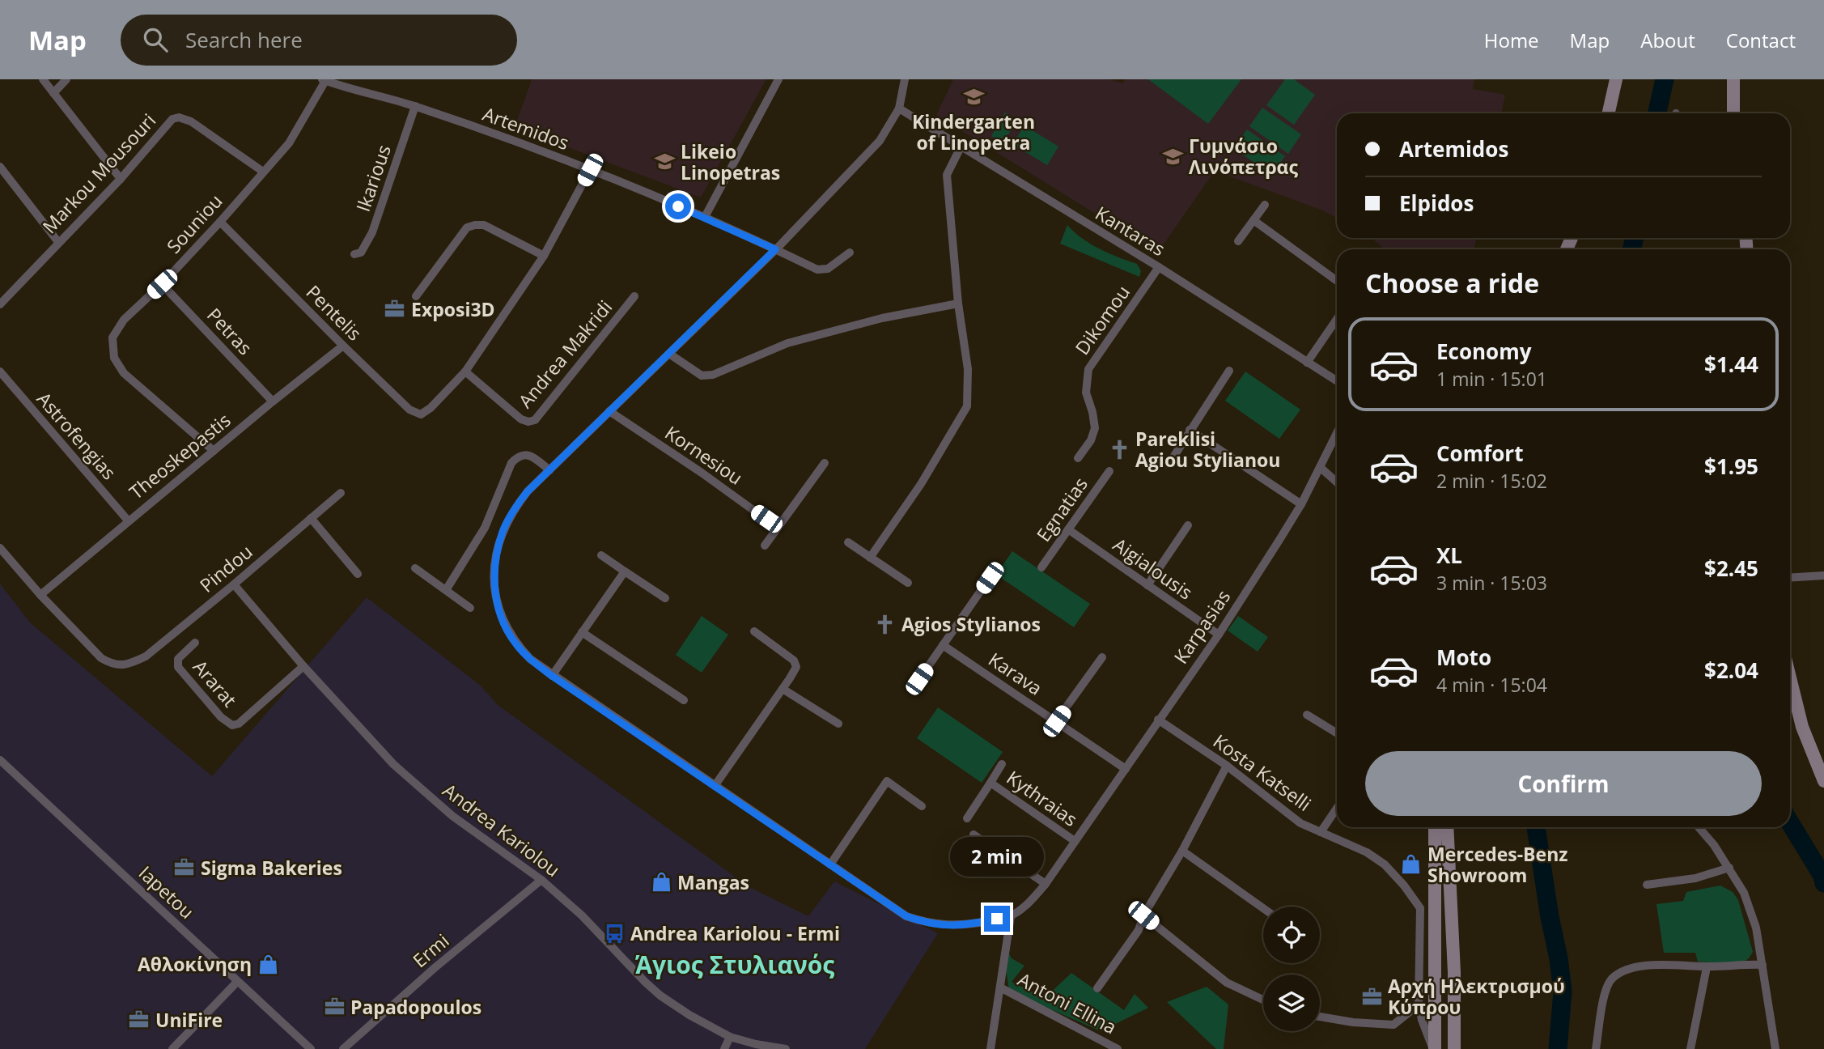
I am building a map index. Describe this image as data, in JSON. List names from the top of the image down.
{
  "streets": {
    "street": [
      "Artemidos",
      "Markou Mousouri",
      "Ikarious",
      "Souniou",
      "Kantaras",
      "Pentelis",
      "Dikomou",
      "Petras",
      "Andrea Makridi",
      "Astrofengias",
      "Kornesiou",
      "Theoskepastis",
      "Egnatias",
      "Pindou",
      "Aigialousis",
      "Karpasias",
      "Karava",
      "Ararat",
      "Kosta Katselli",
      "Kythraias",
      "Andrea Kariolou",
      "Iapetou",
      "Ermi",
      "Antoni Ellina"
    ]
  },
  "crossings": [
    ["Artemidos", "Ikarious"],
    ["Artemidos", "Souniou"],
    ["Markou Mousouri", "Souniou"],
    ["Souniou", "Pentelis"],
    ["Souniou", "Petras"],
    ["Souniou", "Theoskepastis"],
    ["Kantaras", "Dikomou"],
    ["Pentelis", "Andrea Makridi"],
    ["Pentelis", "Theoskepastis"],
    ["Petras", "Theoskepastis"],
    ["Astrofengias", "Theoskepastis"],
    ["Theoskepastis", "Pindou"],
    ["Egnatias", "Aigialousis"],
    ["Pindou", "Andrea Kariolou"],
    ["Aigialousis", "Karpasias"],
    ["Karpasias", "Karava"],
    ["Karpasias", "Kosta Katselli"],
    ["Karpasias", "Kythraias"],
    ["Ararat", "Andrea Kariolou"],
    ["Andrea Kariolou", "Ermi"]
  ],
  "districts": ["Άγιος Στυλιανός"],
  "places": {
    "school or university": ["Kindergarten of Linopetra", "Γυμνάσιο Λινόπετρας", "Likeio Linopetras"],
    "office": [
      "Exposi3D",
      "Sigma Bakeries",
      "Αρχή Ηλεκτρισμού Κύπρου",
      "Papadopoulos",
      "UniFire"
    ],
    "church": ["Pareklisi Agiou Stylianou", "Agios Stylianos"],
    "shop": ["Mercedes-Benz Showroom", "Mangas", "Αθλοκίνηση"],
    "bus stop": ["Andrea Kariolou - Ermi"]
  },
  "page": {
    "header": "Map",
    "search": "Search here",
    "nav": [
      "Home",
      "Map",
      "About",
      "Contact"
    ],
    "banner": ["Artemidos", "Elpidos"],
    "heading": "Choose a ride",
    "list": [
      {
        "name": "Economy",
        "note": "1 min · 15:01",
        "value": "$1.44"
      },
      {
        "name": "Comfort",
        "note": "2 min · 15:02",
        "value": "$1.95"
      },
      {
        "name": "XL",
        "note": "3 min · 15:03",
        "value": "$2.45"
      },
      {
        "name": "Moto",
        "note": "4 min · 15:04",
        "value": "$2.04"
      }
    ],
    "buttons": "Confirm",
    "bubble": "2 min"
  }
}
